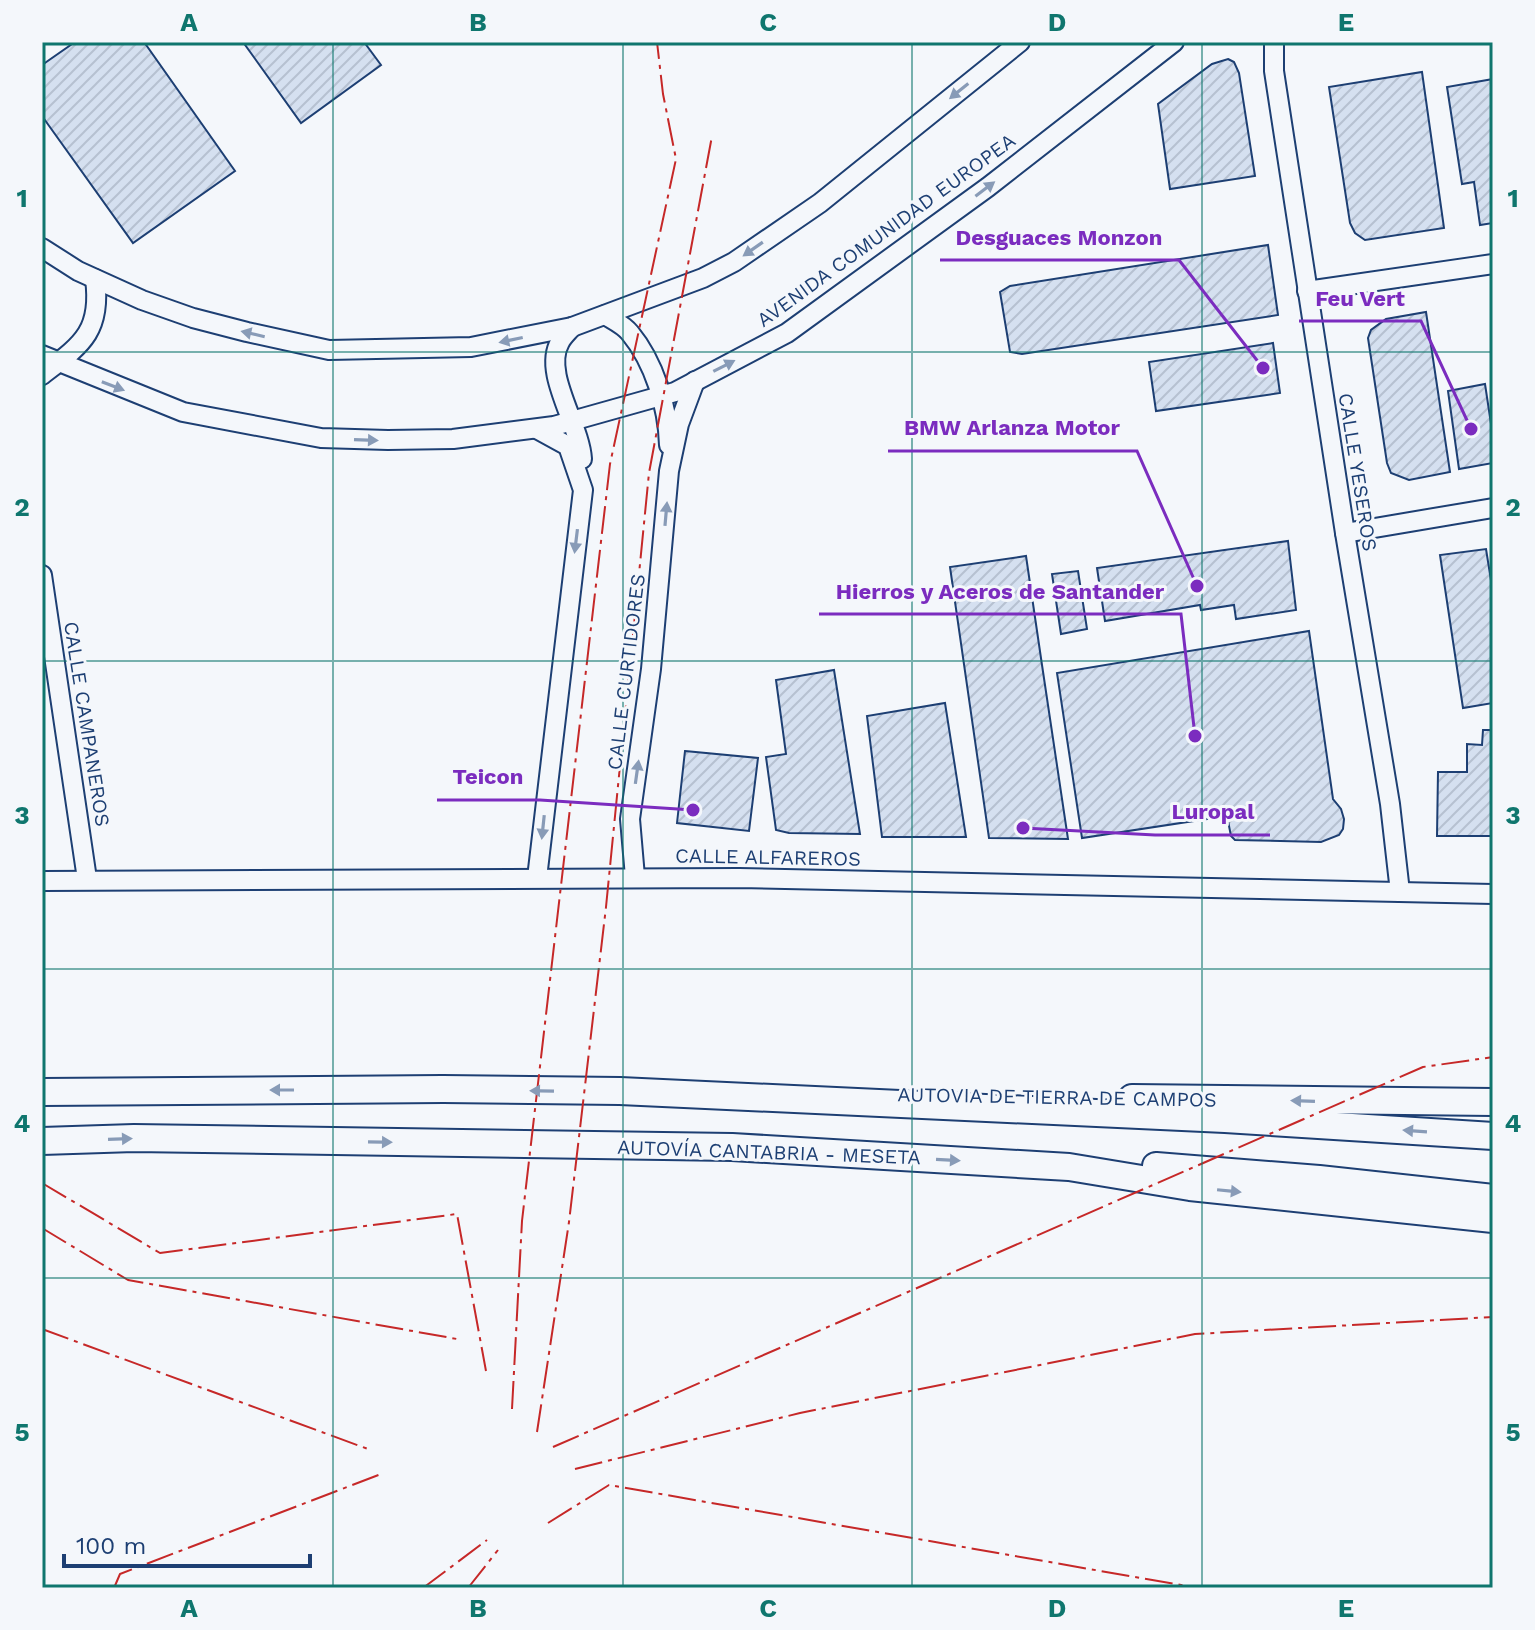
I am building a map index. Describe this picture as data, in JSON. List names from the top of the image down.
{
  "streets": {
    "highway": ["AUTOVIA DE TIERRA DE CAMPOS", "AUTOVÍA CANTABRIA - MESETA"],
    "street": [
      "AVENIDA COMUNIDAD EUROPEA",
      "CALLE YESEROS",
      "CALLE CURTIDORES",
      "CALLE CAMPANEROS",
      "CALLE ALFAREROS"
    ]
  },
  "crossings": [
    ["AVENIDA COMUNIDAD EUROPEA", "CALLE CURTIDORES"],
    ["CALLE YESEROS", "CALLE ALFAREROS"],
    ["CALLE CURTIDORES", "CALLE ALFAREROS"],
    ["CALLE CAMPANEROS", "CALLE ALFAREROS"]
  ],
  "places": [
    "Desguaces Monzon",
    "Feu Vert",
    "BMW Arlanza Motor",
    "Hierros y Aceros de Santander",
    "Teicon",
    "Luropal"
  ],
  "scale_bar": "100 m",
  "grid": {
    "columns": [
      "A",
      "B",
      "C",
      "D",
      "E"
    ],
    "rows": [
      "1",
      "2",
      "3",
      "4",
      "5"
    ]
  }
}
